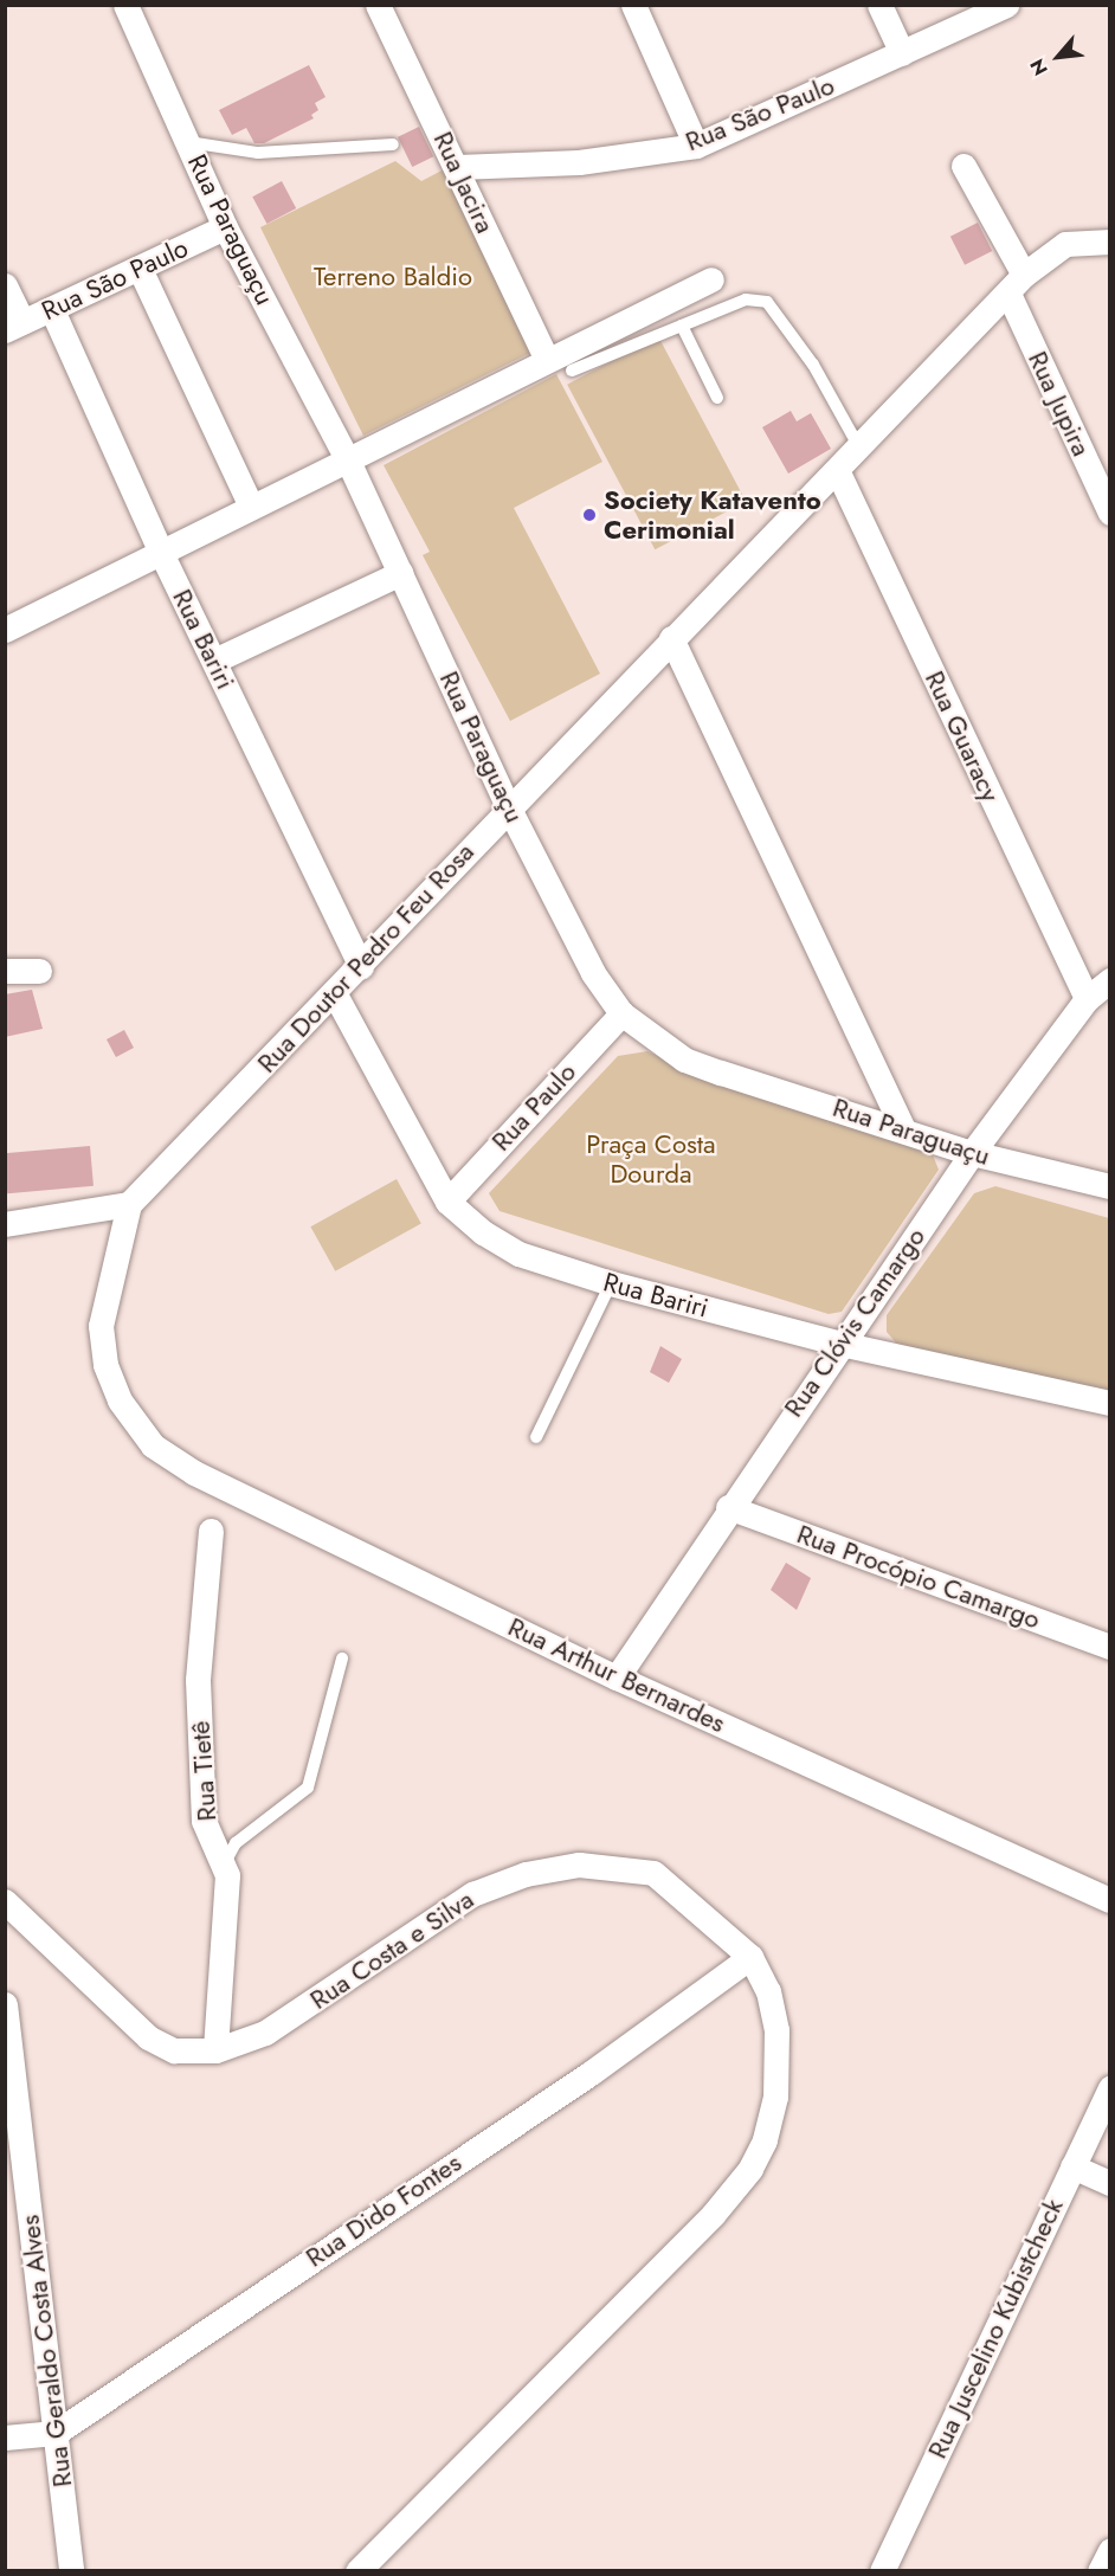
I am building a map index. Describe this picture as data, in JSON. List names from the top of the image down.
{
  "streets": {
    "street": [
      "Rua São Paulo",
      "Rua Jacira",
      "Rua Paraguaçu",
      "Rua Jupira",
      "Rua Bariri",
      "Rua Guaracy",
      "Rua Doutor Pedro Feu Rosa",
      "Rua Paulo",
      "Rua Clóvis Camargo",
      "Rua Procópio Camargo",
      "Rua Arthur Bernardes",
      "Rua Tietê",
      "Rua Costa e Silva",
      "Rua Dido Fontes",
      "Rua Juscelino Kubistcheck",
      "Rua Geraldo Costa Alves"
    ]
  },
  "crossings": [
    ["Rua São Paulo", "Rua Jacira"],
    ["Rua São Paulo", "Rua Paraguaçu"],
    ["Rua São Paulo", "Rua Bariri"],
    ["Rua Paraguaçu", "Rua Doutor Pedro Feu Rosa"],
    ["Rua Paraguaçu", "Rua Paulo"],
    ["Rua Paraguaçu", "Rua Clóvis Camargo"],
    ["Rua Jupira", "Rua Doutor Pedro Feu Rosa"],
    ["Rua Bariri", "Rua Doutor Pedro Feu Rosa"],
    ["Rua Bariri", "Rua Paulo"],
    ["Rua Bariri", "Rua Clóvis Camargo"],
    ["Rua Guaracy", "Rua Doutor Pedro Feu Rosa"],
    ["Rua Guaracy", "Rua Clóvis Camargo"],
    ["Rua Doutor Pedro Feu Rosa", "Rua Arthur Bernardes"],
    ["Rua Clóvis Camargo", "Rua Procópio Camargo"],
    ["Rua Clóvis Camargo", "Rua Arthur Bernardes"],
    ["Rua Tietê", "Rua Costa e Silva"],
    ["Rua Costa e Silva", "Rua Dido Fontes"],
    ["Rua Dido Fontes", "Rua Geraldo Costa Alves"]
  ],
  "parks": ["Terreno Baldio", "Praça Costa Dourda"],
  "places": ["Society Katavento Cerimonial"],
  "north": "bottom left"
}
